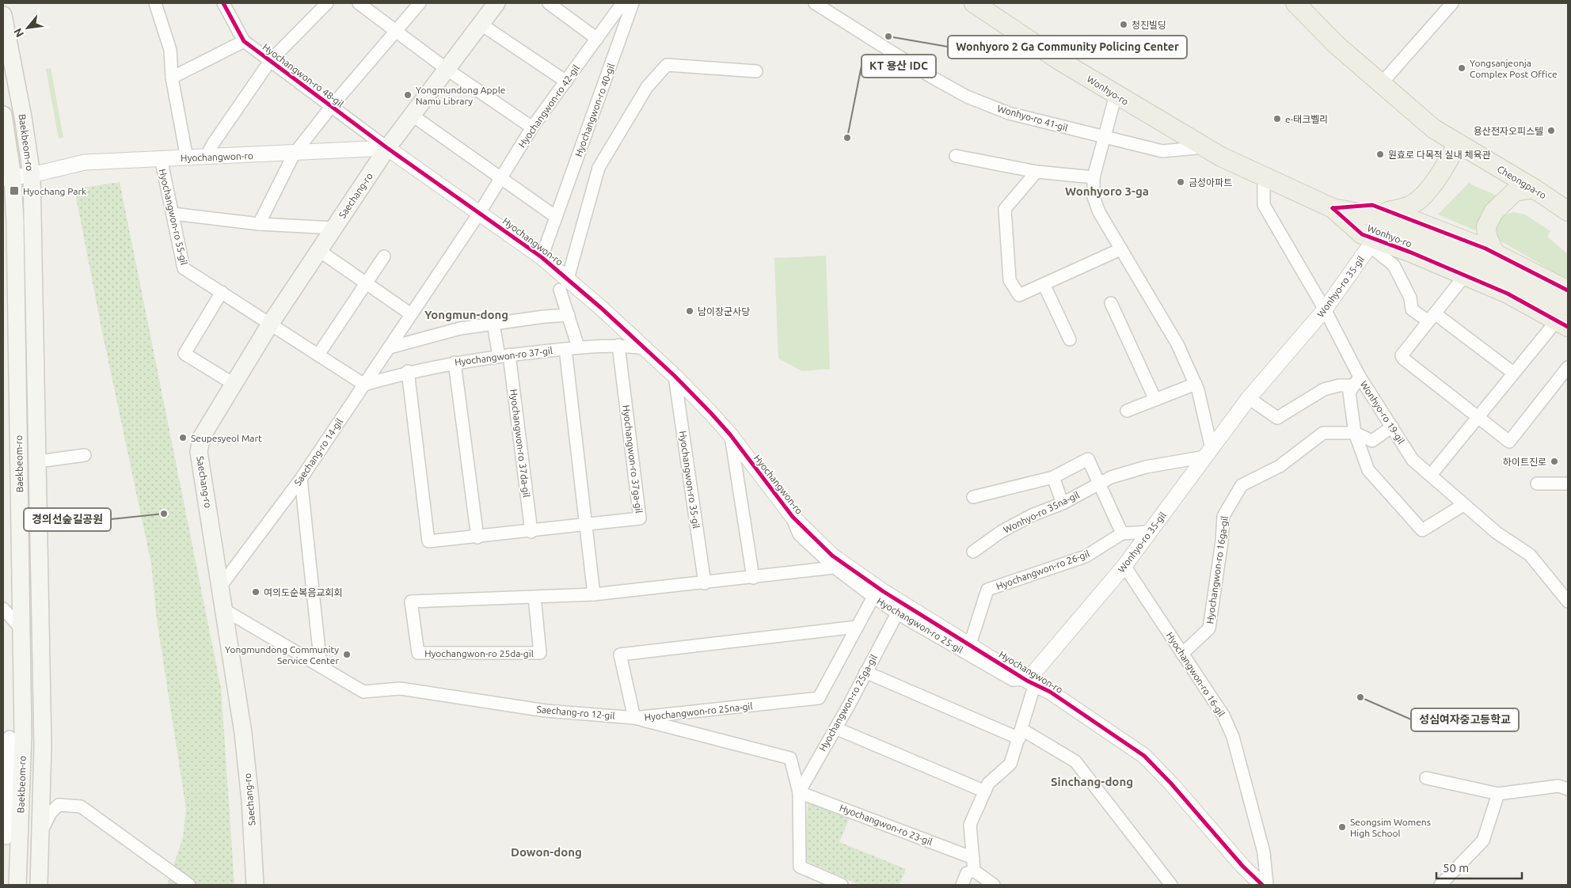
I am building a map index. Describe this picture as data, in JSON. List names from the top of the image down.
{
  "streets": {
    "main road": [
      "Wonhyo-ro",
      "Baekbeom-ro",
      "Cheongpa-ro",
      "Saechang-ro"
    ],
    "street": [
      "Hyochangwon-ro 48-gil",
      "Hyochangwon-ro 42-gil",
      "Hyochangwon-ro 40-gil",
      "Wonhyo-ro 41-gil",
      "Hyochangwon-ro",
      "Hyochangwon-ro 55-gil",
      "Wonhyo-ro 35-gil",
      "Hyochangwon-ro 37-gil",
      "Wonhyo-ro 19-gil",
      "Hyochangwon-ro 37da-gil",
      "Saechang-ro 14-gil",
      "Hyochangwon-ro 37ga-gil",
      "Hyochangwon-ro 35-gil",
      "Wonhyo-ro 35na-gil",
      "Hyochangwon-ro 26-gil",
      "Hyochangwon-ro 16ga-gil",
      "Hyochangwon-ro 25-gil",
      "Hyochangwon-ro 25da-gil",
      "Hyochangwon-ro 16-gil",
      "Hyochangwon-ro 25ga-gil",
      "Hyochangwon-ro 25na-gil",
      "Saechang-ro 12-gil",
      "Hyochangwon-ro 23-gil"
    ]
  },
  "crossings": [
    ["Hyochangwon-ro 48-gil", "Hyochangwon-ro"],
    ["Hyochangwon-ro 48-gil", "Saechang-ro"],
    ["Wonhyo-ro", "Wonhyo-ro 41-gil"],
    ["Wonhyo-ro", "Wonhyo-ro 35-gil"],
    ["Wonhyo-ro", "Wonhyo-ro 19-gil"],
    ["Hyochangwon-ro 42-gil", "Hyochangwon-ro"],
    ["Hyochangwon-ro 42-gil", "Saechang-ro 14-gil"],
    ["Hyochangwon-ro 40-gil", "Hyochangwon-ro"],
    ["Baekbeom-ro", "Hyochangwon-ro"],
    ["Hyochangwon-ro", "Saechang-ro"],
    ["Hyochangwon-ro", "Hyochangwon-ro 55-gil"],
    ["Hyochangwon-ro", "Wonhyo-ro 35-gil"],
    ["Hyochangwon-ro", "Hyochangwon-ro 37-gil"],
    ["Hyochangwon-ro", "Saechang-ro 14-gil"],
    ["Hyochangwon-ro", "Hyochangwon-ro 35-gil"],
    ["Hyochangwon-ro", "Hyochangwon-ro 26-gil"],
    ["Hyochangwon-ro", "Hyochangwon-ro 25-gil"],
    ["Saechang-ro", "Hyochangwon-ro 55-gil"],
    ["Saechang-ro", "Saechang-ro 14-gil"],
    ["Saechang-ro", "Saechang-ro 12-gil"],
    ["Hyochangwon-ro 55-gil", "Hyochangwon-ro 37-gil"],
    ["Hyochangwon-ro 55-gil", "Saechang-ro 14-gil"],
    ["Wonhyo-ro 35-gil", "Wonhyo-ro 19-gil"],
    ["Wonhyo-ro 35-gil", "Wonhyo-ro 35na-gil"],
    ["Wonhyo-ro 35-gil", "Hyochangwon-ro 26-gil"],
    ["Wonhyo-ro 35-gil", "Hyochangwon-ro 25-gil"],
    ["Wonhyo-ro 35-gil", "Hyochangwon-ro 16-gil"],
    ["Hyochangwon-ro 37-gil", "Hyochangwon-ro 37da-gil"],
    ["Hyochangwon-ro 37-gil", "Saechang-ro 14-gil"],
    ["Hyochangwon-ro 37-gil", "Hyochangwon-ro 37ga-gil"],
    ["Wonhyo-ro 19-gil", "Hyochangwon-ro 16ga-gil"],
    ["Hyochangwon-ro 35-gil", "Hyochangwon-ro 25da-gil"],
    ["Hyochangwon-ro 16ga-gil", "Hyochangwon-ro 16-gil"],
    ["Hyochangwon-ro 25-gil", "Hyochangwon-ro 25da-gil"],
    ["Hyochangwon-ro 25-gil", "Hyochangwon-ro 25ga-gil"],
    ["Hyochangwon-ro 25-gil", "Hyochangwon-ro 25na-gil"],
    ["Hyochangwon-ro 25ga-gil", "Saechang-ro 12-gil"],
    ["Hyochangwon-ro 25ga-gil", "Hyochangwon-ro 23-gil"],
    ["Hyochangwon-ro 25na-gil", "Saechang-ro 12-gil"],
    ["Saechang-ro 12-gil", "Hyochangwon-ro 23-gil"]
  ],
  "districts": [
    "Wonhyoro 3-ga",
    "Yongmun-dong",
    "Sinchang-dong",
    "Dowon-dong"
  ],
  "places": {
    "other": [
      "청진빌딩",
      "Wonhyoro 2 Ga Community Policing Center",
      "Yongsanjeonja Complex Post Office",
      "Yongmundong Apple Namu Library",
      "e-태크벨리",
      "용산전자오피스텔",
      "KT 용산 IDC",
      "원효로 다목적 실내 체육관",
      "금성아파트",
      "남이장군사당",
      "Seupesyeol Mart",
      "하이트진로",
      "경의선숲길공원",
      "여의도순복음교회회",
      "Yongmundong Community Service Center",
      "성심여자중고등학교",
      "Seongsim Womens High School"
    ],
    "transit": ["Hyochang Park"]
  },
  "scale_bar": "50 m",
  "north": "bottom left"
}
